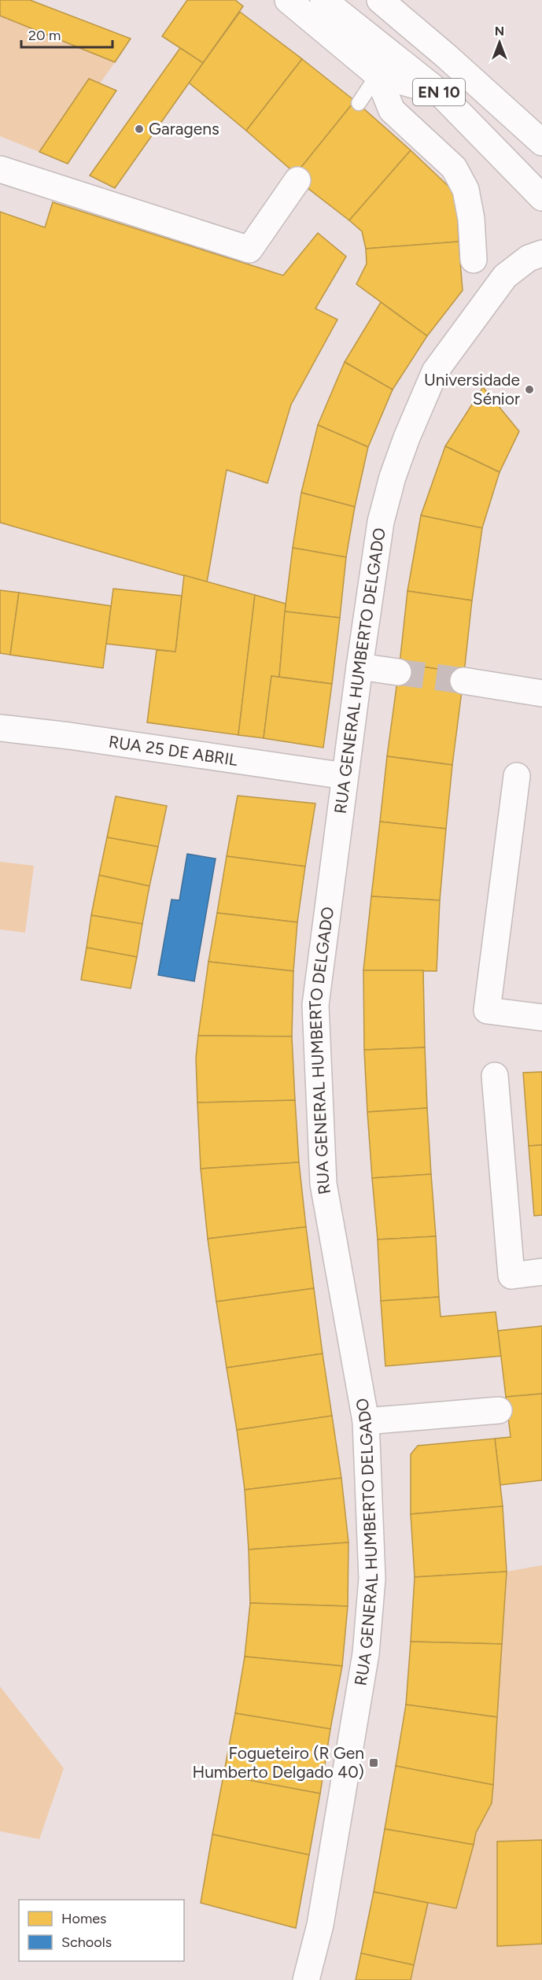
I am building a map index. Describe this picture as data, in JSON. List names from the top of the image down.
{
  "streets": {
    "street": ["EN 10", "RUA GENERAL HUMBERTO DELGADO", "RUA 25 DE ABRIL"]
  },
  "crossings": [
    ["RUA GENERAL HUMBERTO DELGADO", "RUA 25 DE ABRIL"]
  ],
  "places": {
    "other": ["Garagens", "Universidade Sénior"],
    "transit": ["Fogueteiro (R Gen Humberto Delgado 40)"]
  },
  "legend": ["Homes", "Schools"],
  "scale_bar": "20 m",
  "north": "top"
}
